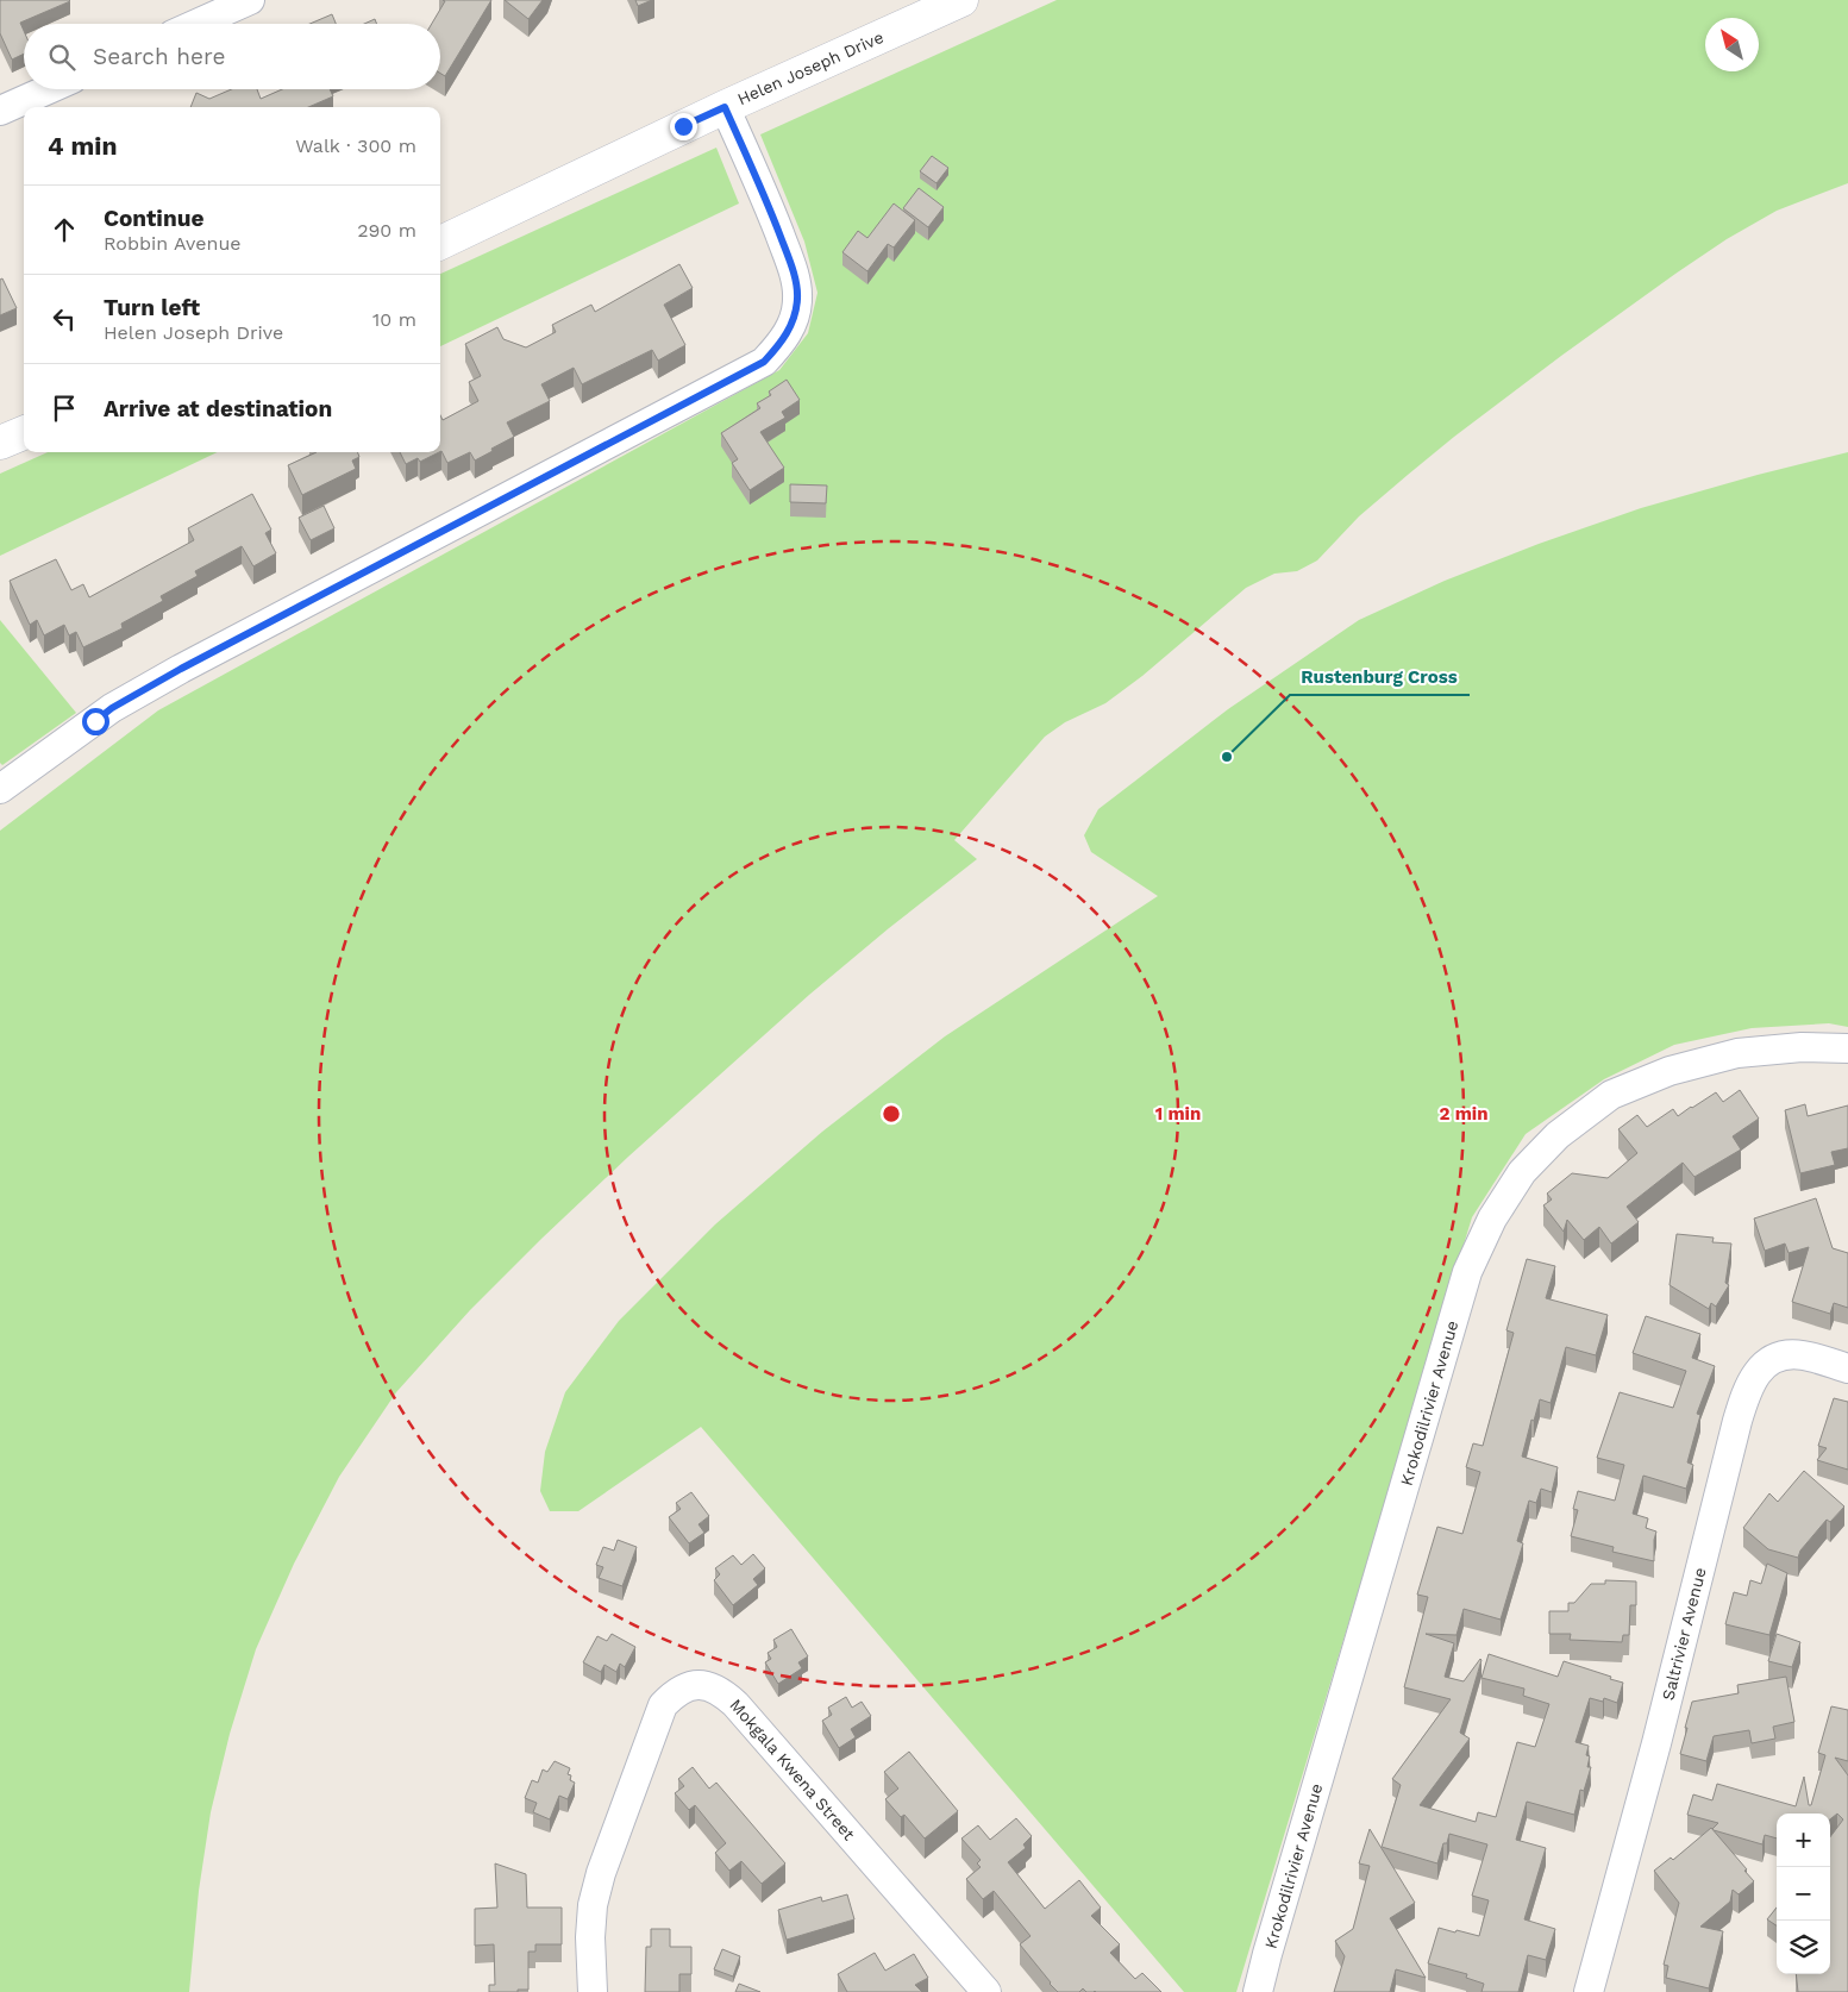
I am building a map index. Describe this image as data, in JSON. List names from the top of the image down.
{
  "streets": {
    "street": [
      "Helen Joseph Drive",
      "Krokodilrivier Avenue",
      "Saltrivier Avenue",
      "Mokgala Kwena Street"
    ]
  },
  "places": ["Rustenburg Cross"],
  "north": "top left",
  "page": {
    "search": "Search here",
    "heading": ["4 min", "Walk · 300 m"],
    "list": [
      ["Continue", "Robbin Avenue", "290 m"],
      ["Turn left", "Helen Joseph Drive", "10 m"],
      "Arrive at destination"
    ],
    "map_buttons": ["+", "−"]
  },
  "rings": ["1 min", "2 min"]
}
